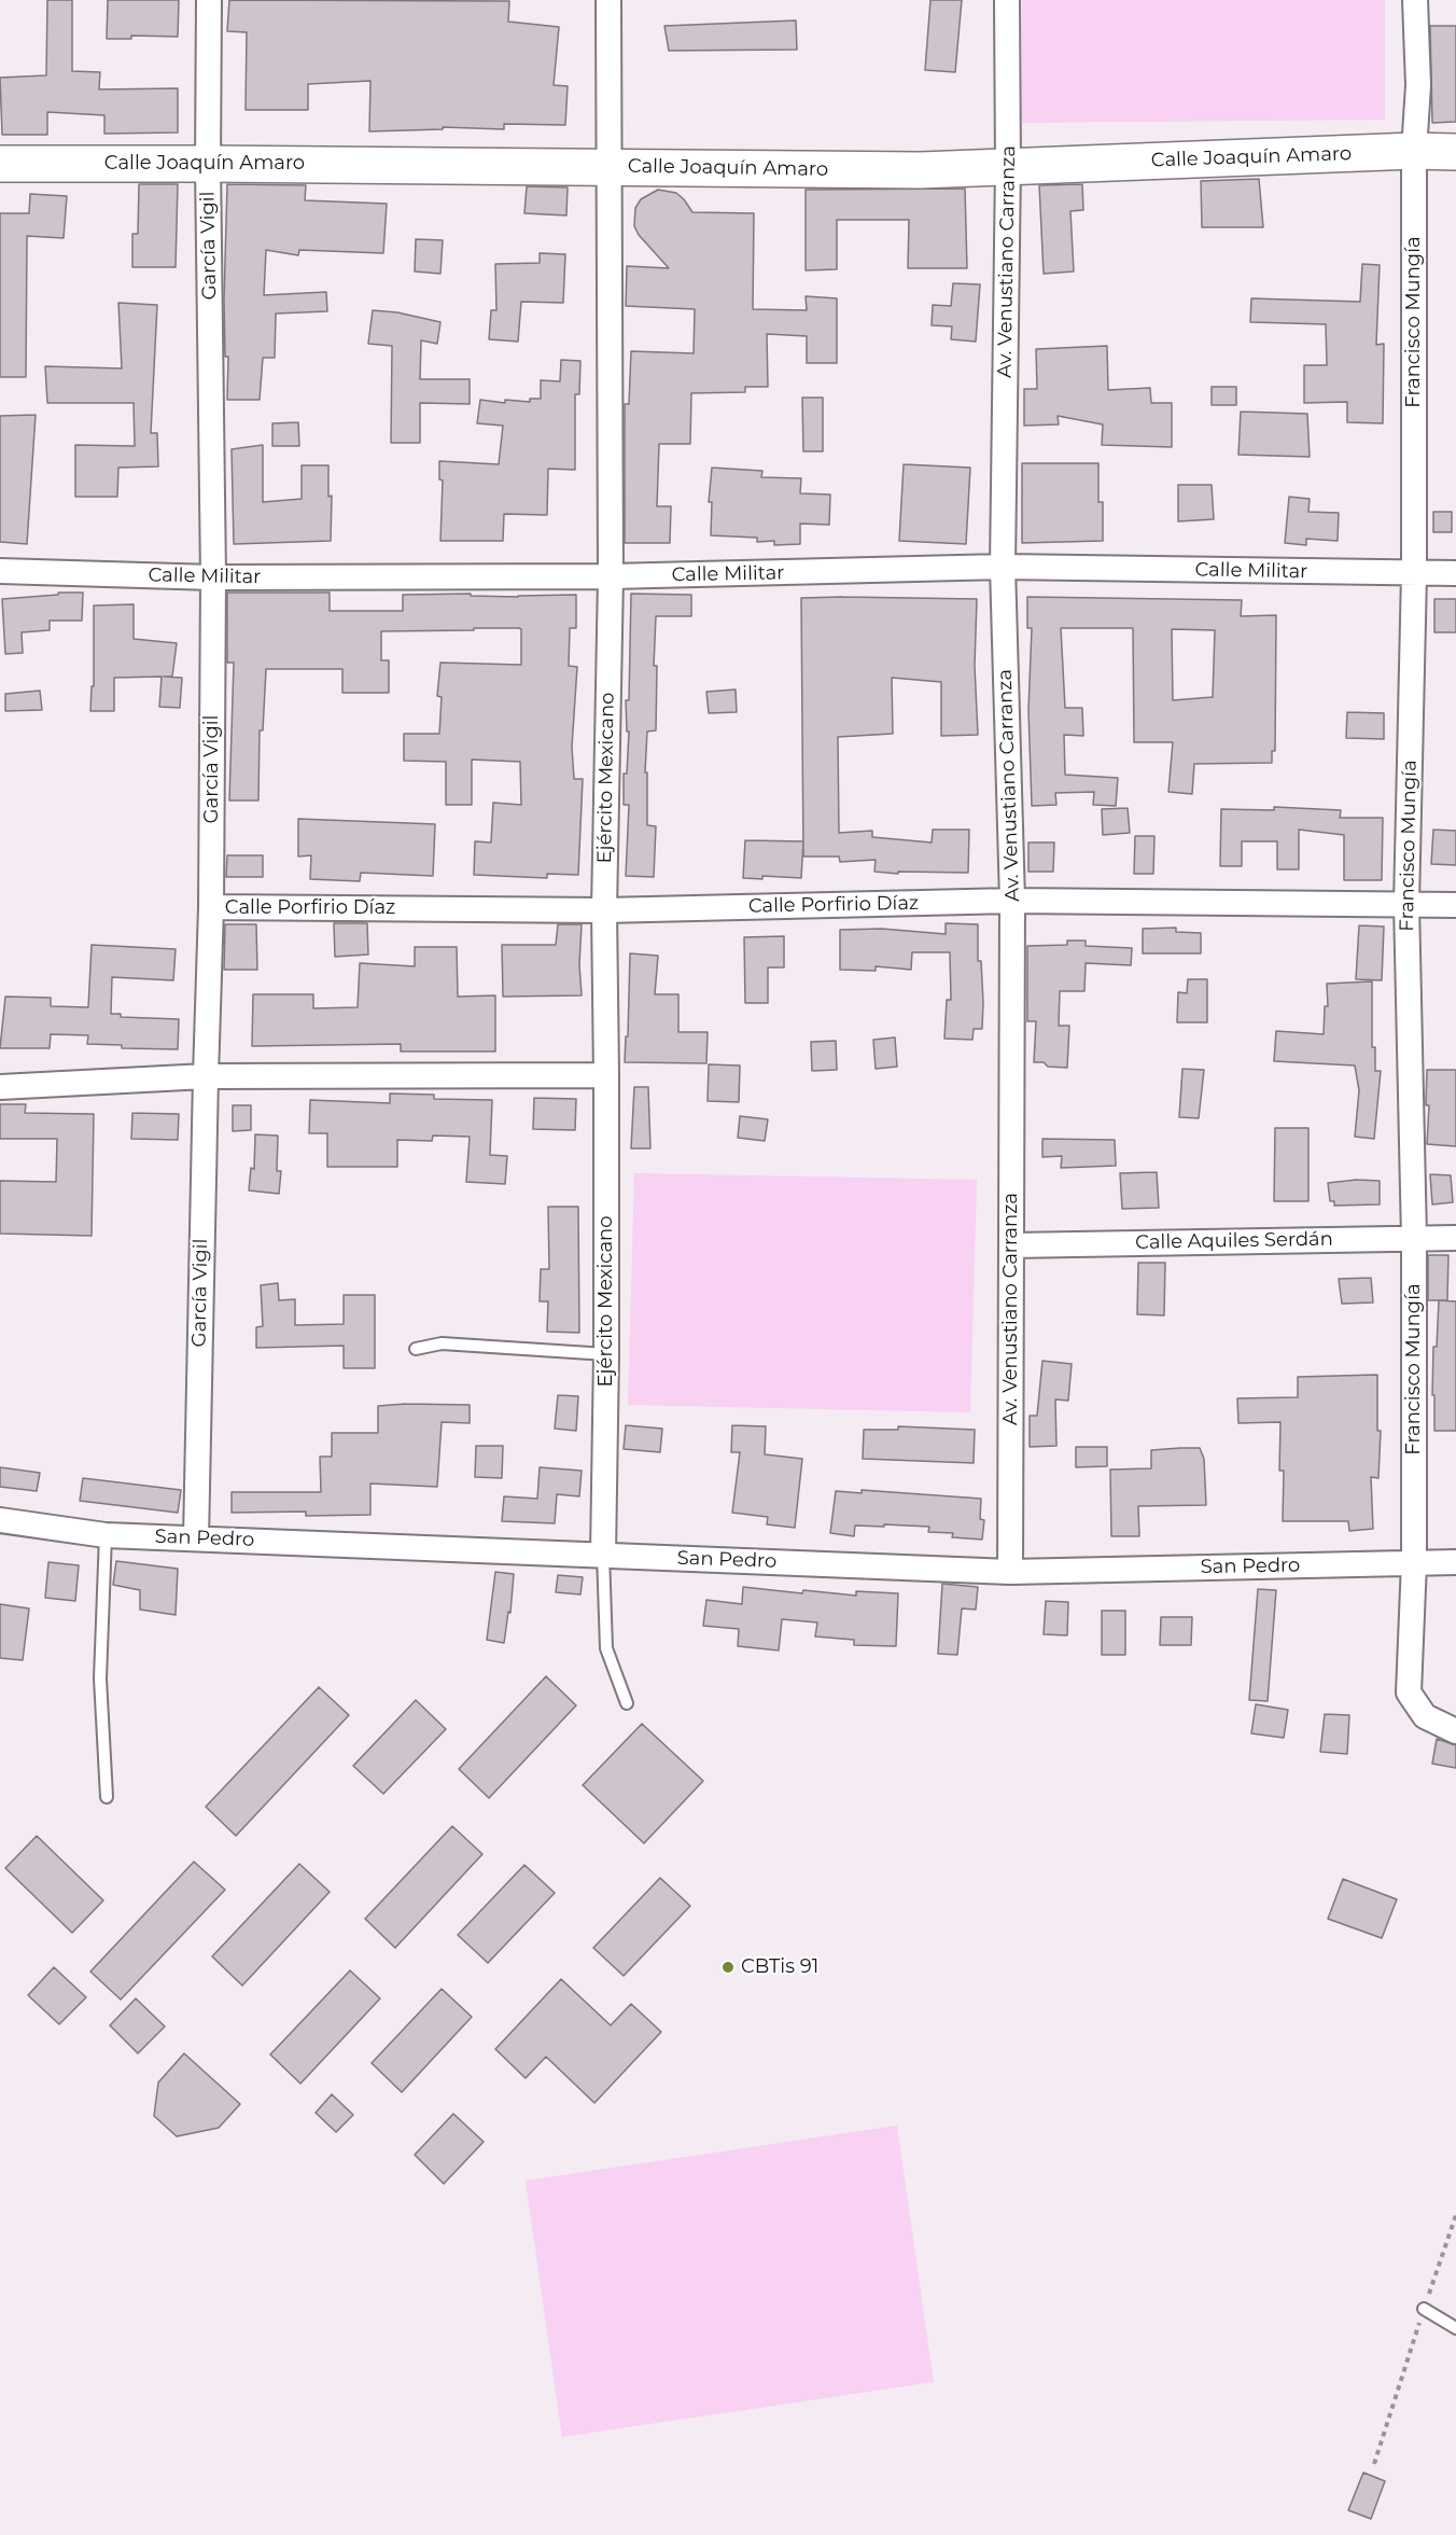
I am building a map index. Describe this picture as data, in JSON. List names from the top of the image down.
{
  "streets": {
    "main road": ["Calle Joaquín Amaro"],
    "street": [
      "García Vigil",
      "Av. Venustiano Carranza",
      "Francisco Mungía",
      "Calle Militar",
      "Ejército Mexicano",
      "Calle Porfirio Díaz",
      "Calle Aquiles Serdán",
      "San Pedro"
    ]
  },
  "crossings": [
    ["Calle Joaquín Amaro", "García Vigil"],
    ["Calle Joaquín Amaro", "Av. Venustiano Carranza"],
    ["Calle Joaquín Amaro", "Francisco Mungía"],
    ["Calle Joaquín Amaro", "Ejército Mexicano"],
    ["García Vigil", "Calle Militar"],
    ["García Vigil", "Calle Porfirio Díaz"],
    ["García Vigil", "San Pedro"],
    ["Av. Venustiano Carranza", "Calle Militar"],
    ["Av. Venustiano Carranza", "Calle Porfirio Díaz"],
    ["Av. Venustiano Carranza", "Calle Aquiles Serdán"],
    ["Av. Venustiano Carranza", "San Pedro"],
    ["Francisco Mungía", "Calle Militar"],
    ["Francisco Mungía", "Calle Porfirio Díaz"],
    ["Francisco Mungía", "Calle Aquiles Serdán"],
    ["Francisco Mungía", "San Pedro"],
    ["Calle Militar", "Ejército Mexicano"],
    ["Ejército Mexicano", "Calle Porfirio Díaz"],
    ["Ejército Mexicano", "San Pedro"]
  ],
  "places": ["CBTis 91"]
}
